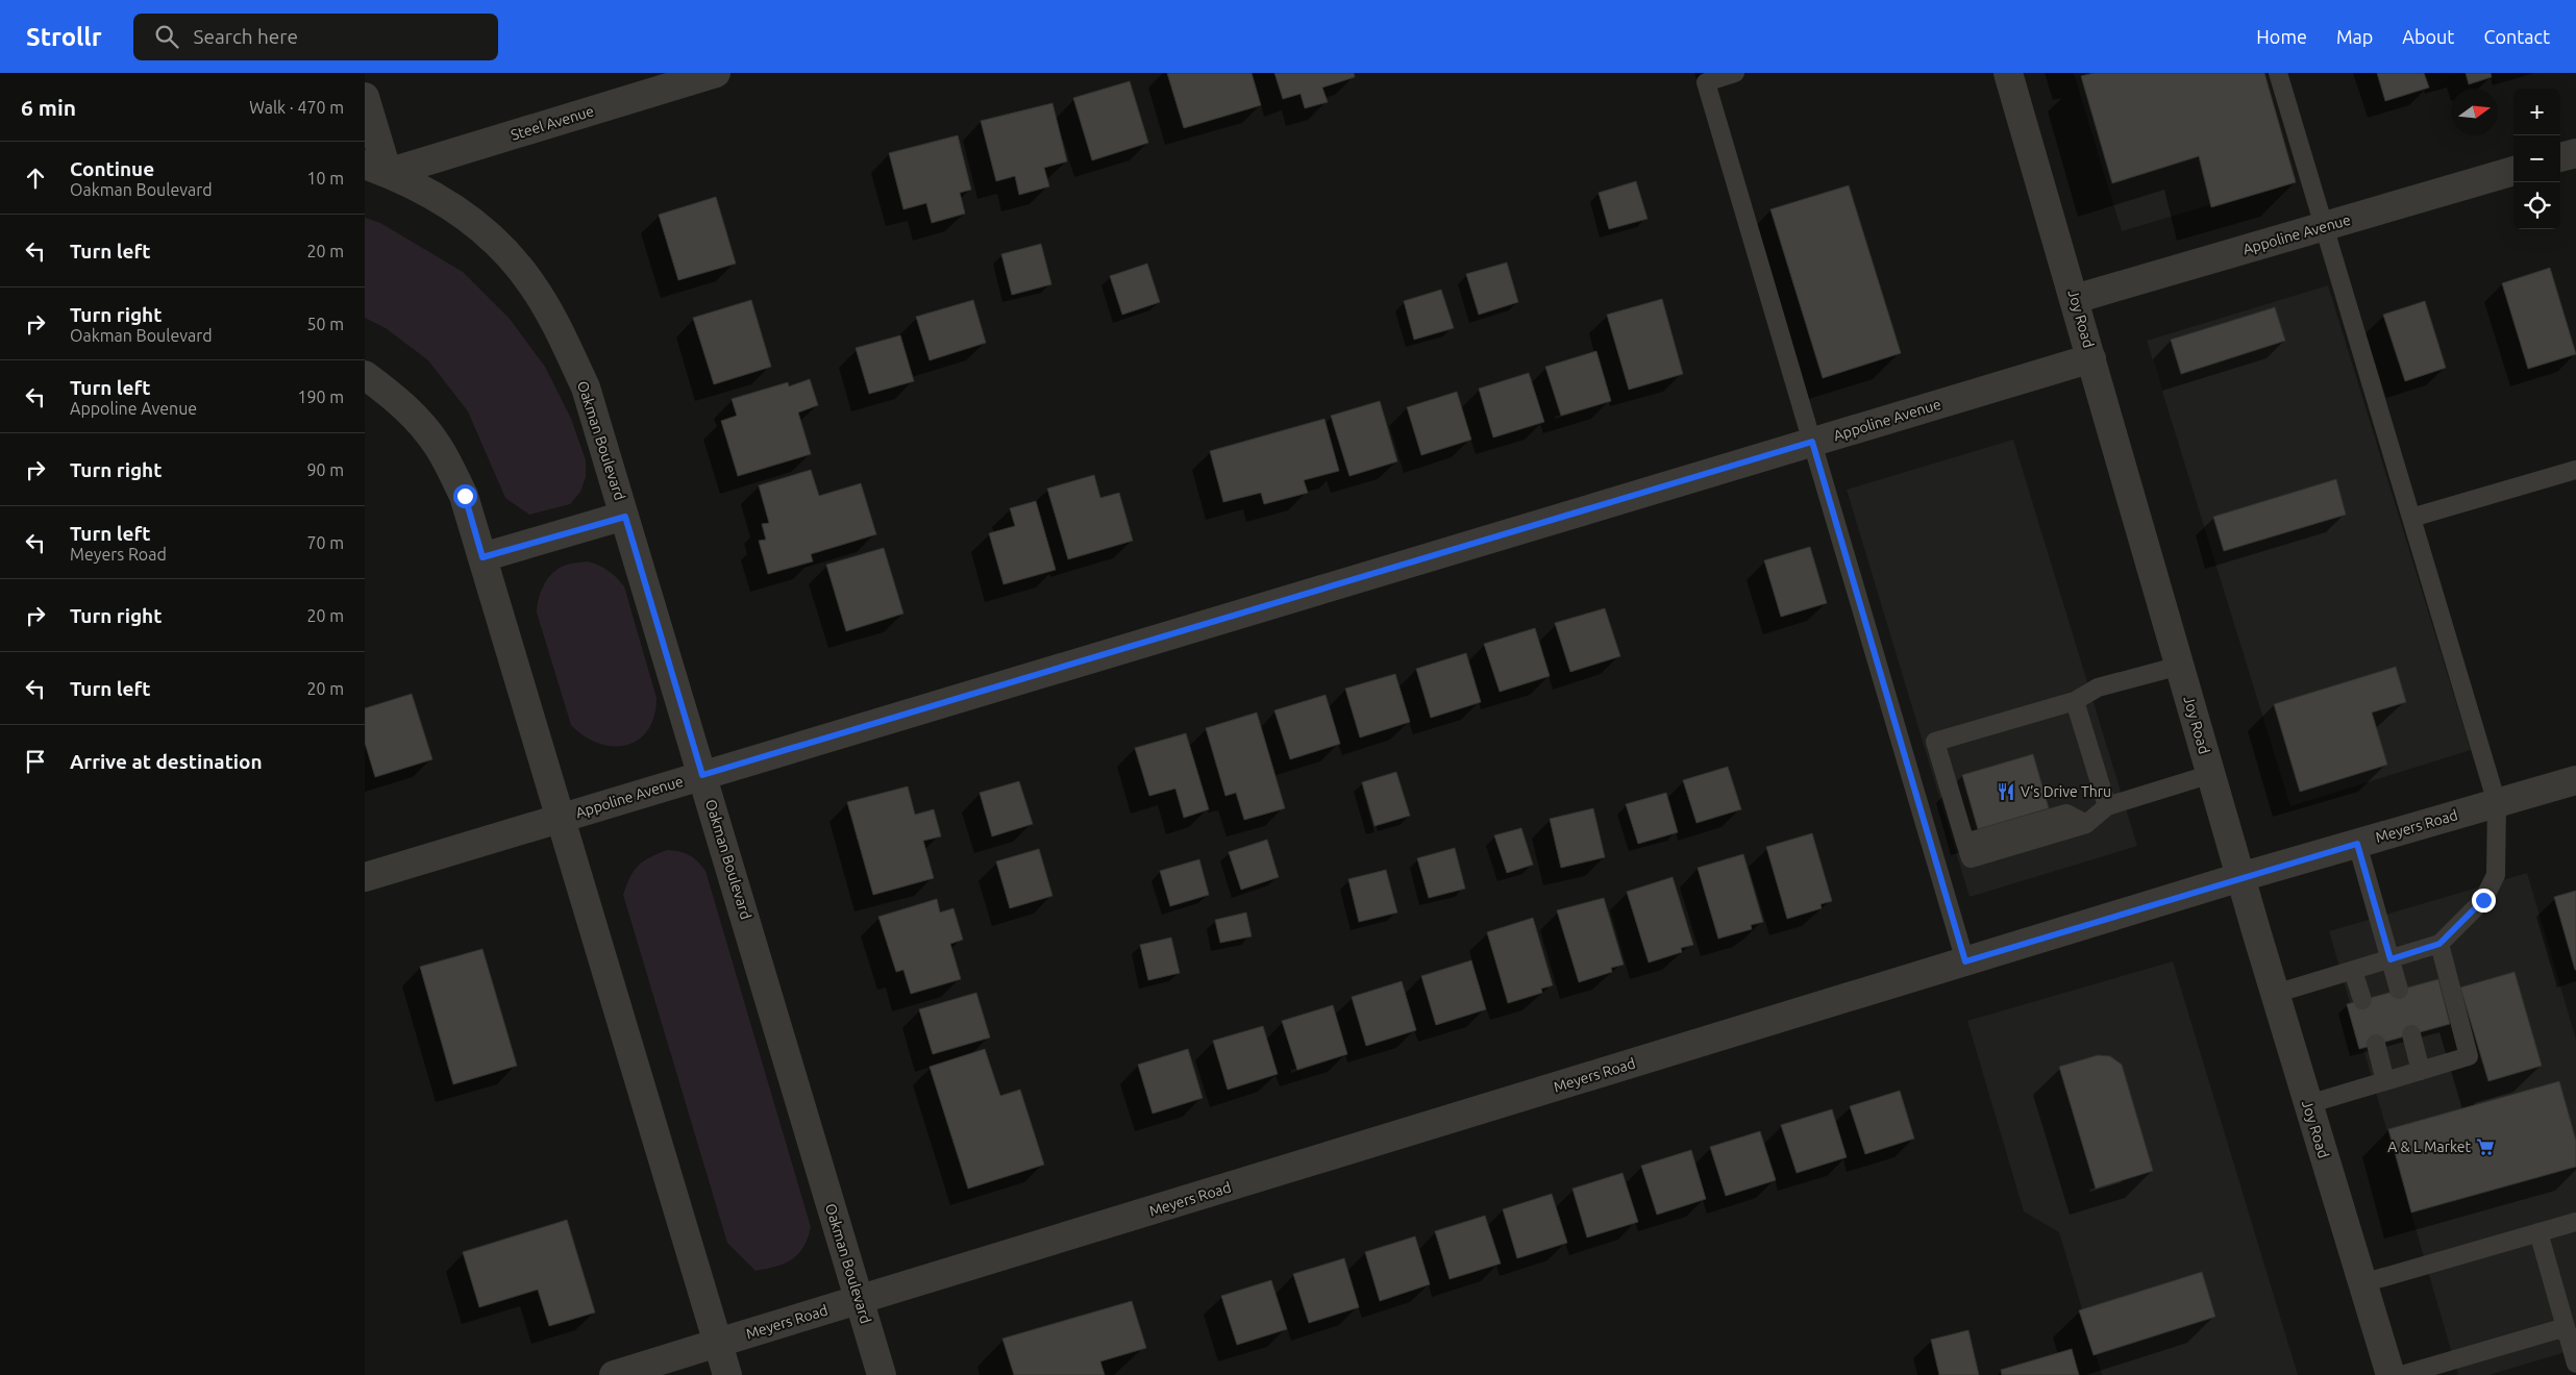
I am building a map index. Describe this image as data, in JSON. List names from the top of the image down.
{
  "streets": {
    "street": [
      "Steel Avenue",
      "Appoline Avenue",
      "Joy Road",
      "Oakman Boulevard",
      "Meyers Road"
    ]
  },
  "crossings": [
    ["Steel Avenue", "Oakman Boulevard"],
    ["Appoline Avenue", "Joy Road"],
    ["Appoline Avenue", "Oakman Boulevard"],
    ["Joy Road", "Meyers Road"],
    ["Oakman Boulevard", "Meyers Road"]
  ],
  "places": {
    "restaurant": ["V’s Drive Thru"],
    "supermarket": ["A & L Market"]
  },
  "north": "right",
  "page": {
    "header": "Strollr",
    "search": "Search here",
    "nav": [
      "Home",
      "Map",
      "About",
      "Contact"
    ],
    "heading": ["6 min", "Walk · 470 m"],
    "map_buttons": ["+", "−"],
    "list": [
      ["Continue", "Oakman Boulevard", "10 m"],
      ["Turn left", "20 m"],
      ["Turn right", "Oakman Boulevard", "50 m"],
      ["Turn left", "Appoline Avenue", "190 m"],
      ["Turn right", "90 m"],
      ["Turn left", "Meyers Road", "70 m"],
      ["Turn right", "20 m"],
      ["Turn left", "20 m"],
      "Arrive at destination"
    ]
  }
}
